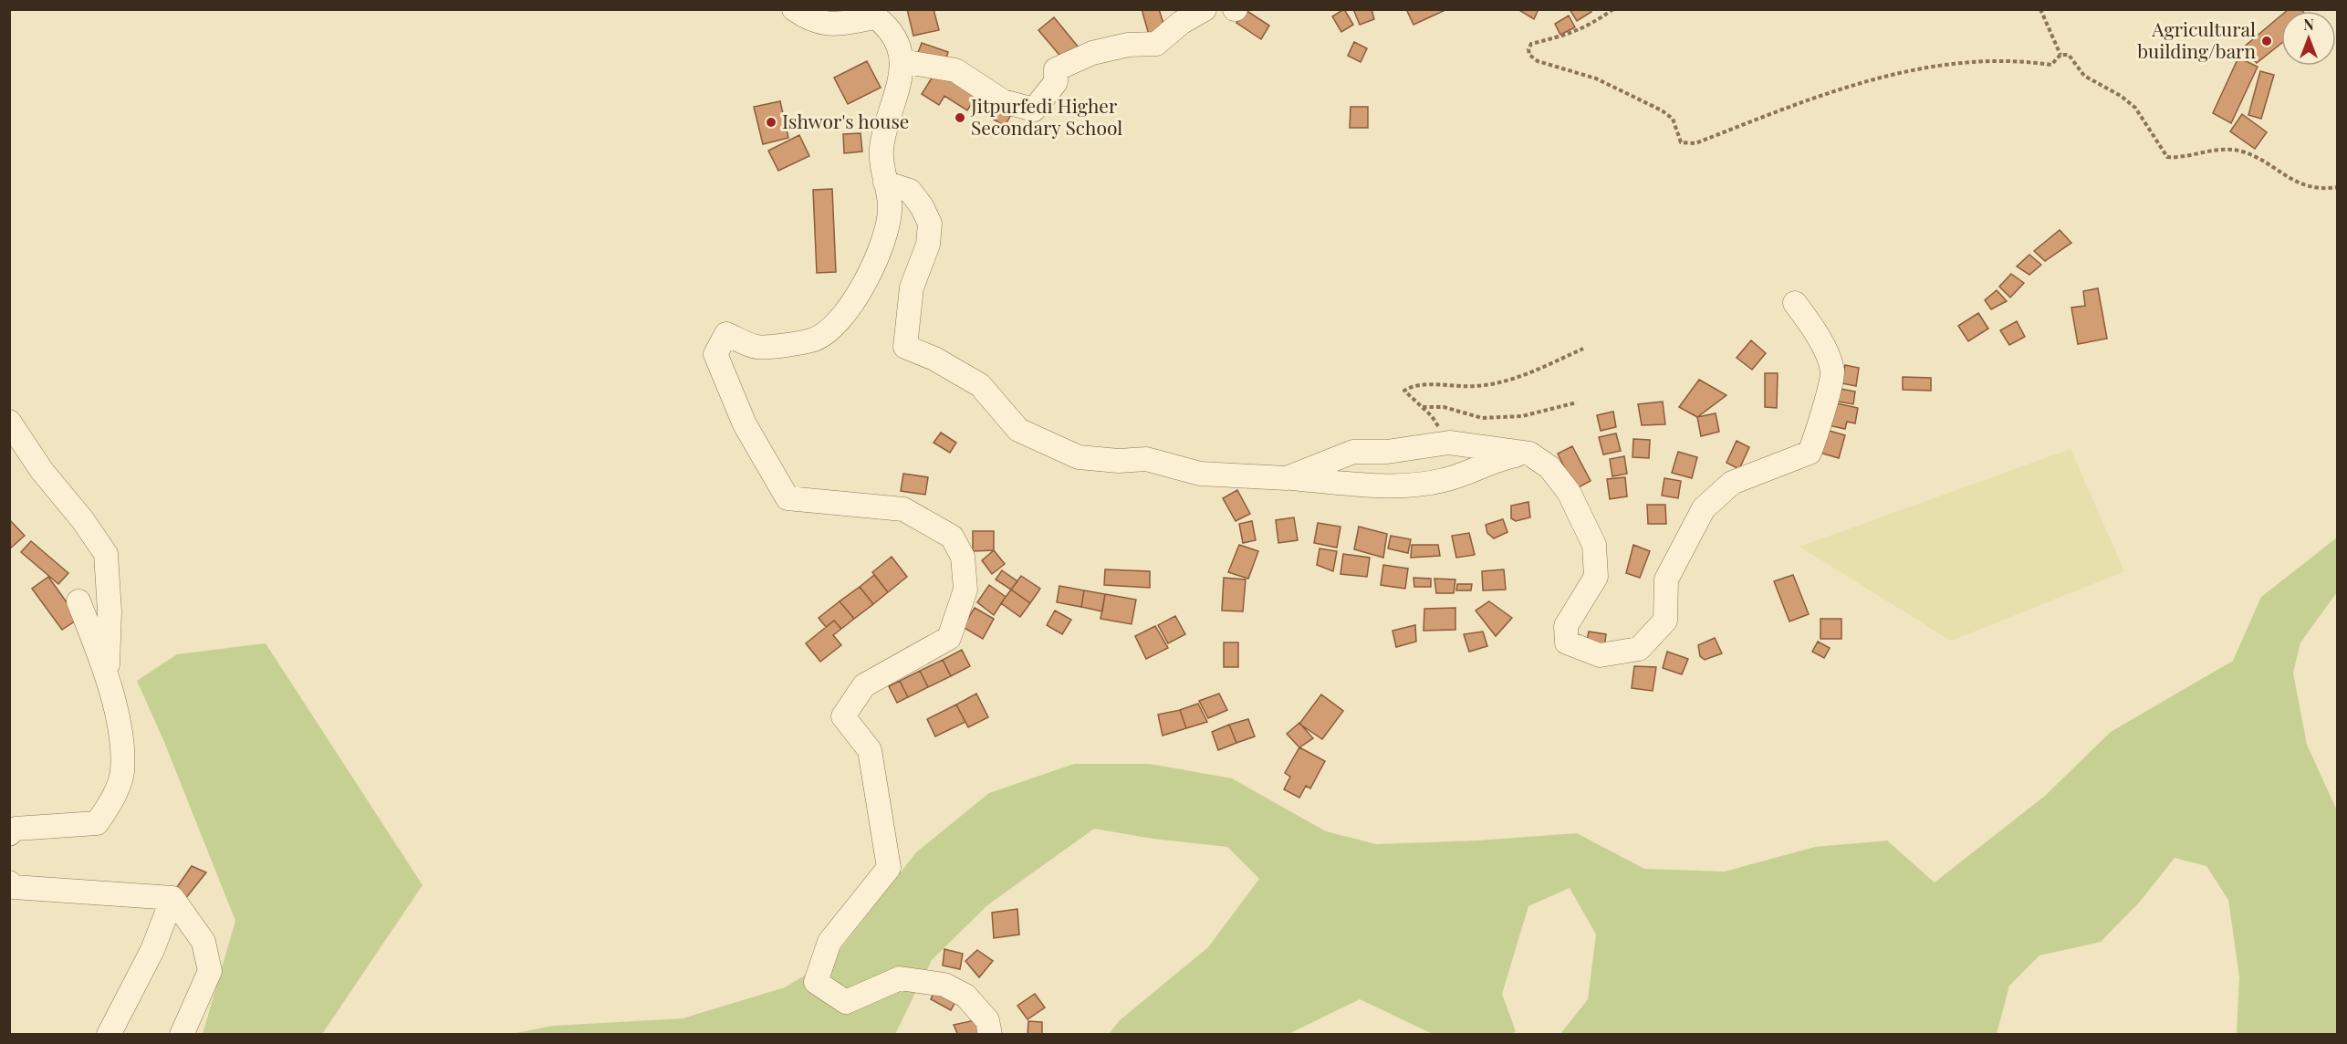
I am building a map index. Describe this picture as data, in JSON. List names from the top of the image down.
{
  "places": ["Agricultural building/barn", "Jitpurfedi Higher Secondary School", "Ishwor's house"],
  "north": "top"
}
